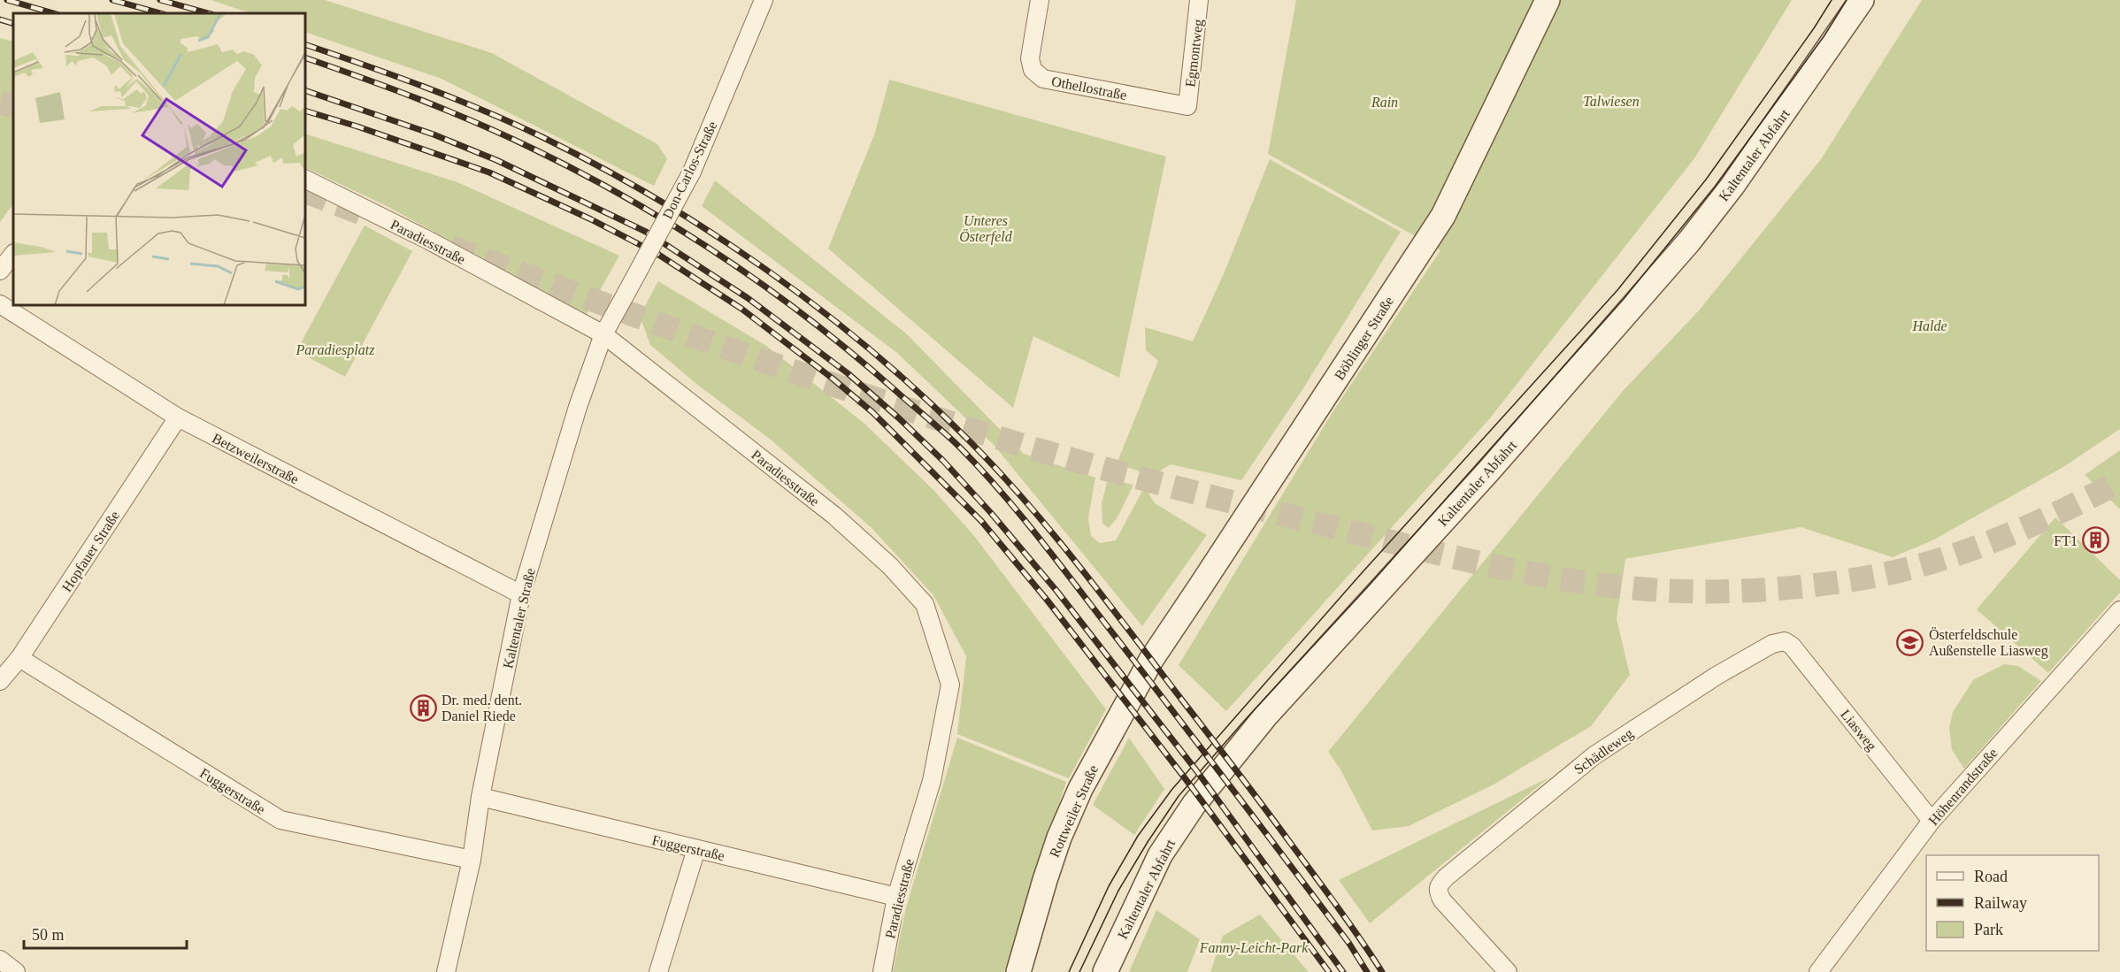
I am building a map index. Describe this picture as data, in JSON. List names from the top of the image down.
{
  "streets": {
    "main road": ["Kaltentaler Abfahrt", "Böblinger Straße", "Rottweiler Straße"],
    "street": [
      "Egmontweg",
      "Othellostraße",
      "Don-Carlos-Straße",
      "Paradiesstraße",
      "Betzweilerstraße",
      "Hopfauer Straße",
      "Kaltentaler Straße",
      "Liasweg",
      "Schädleweg",
      "Höhenrandstraße",
      "Fuggerstraße"
    ]
  },
  "crossings": [
    ["Egmontweg", "Othellostraße"],
    ["Don-Carlos-Straße", "Paradiesstraße"],
    ["Don-Carlos-Straße", "Kaltentaler Straße"],
    ["Paradiesstraße", "Kaltentaler Straße"],
    ["Paradiesstraße", "Fuggerstraße"],
    ["Böblinger Straße", "Rottweiler Straße"],
    ["Betzweilerstraße", "Hopfauer Straße"],
    ["Betzweilerstraße", "Kaltentaler Straße"],
    ["Hopfauer Straße", "Fuggerstraße"],
    ["Kaltentaler Straße", "Fuggerstraße"],
    ["Liasweg", "Schädleweg"],
    ["Liasweg", "Höhenrandstraße"]
  ],
  "parks": [
    "Talwiesen",
    "Rain",
    "Unteres Österfeld",
    "Halde",
    "Paradiesplatz",
    "Fanny-Leicht-Park"
  ],
  "places": {
    "building": ["FT1", "Dr. med. dent. Daniel Riede"],
    "school or university": ["Österfeldschule Außenstelle Liasweg"]
  },
  "legend": ["Road", "Railway", "Park"],
  "scale_bar": "50 m"
}
